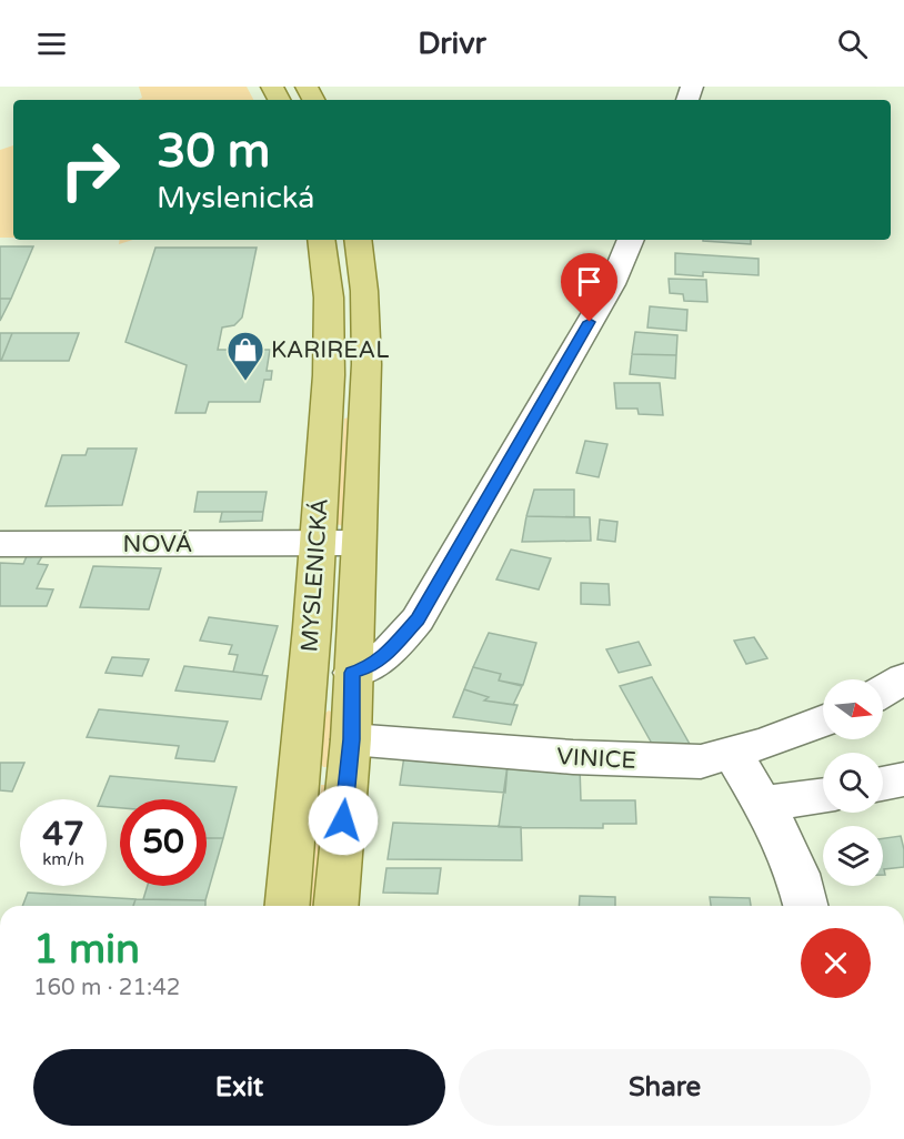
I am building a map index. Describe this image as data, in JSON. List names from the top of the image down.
{
  "streets": {
    "main road": ["MYSLENICKÁ"],
    "street": ["NOVÁ", "VINICE"]
  },
  "crossings": [
    ["NOVÁ", "MYSLENICKÁ"],
    ["MYSLENICKÁ", "VINICE"]
  ],
  "places": {
    "shop": ["KARIREAL"]
  },
  "north": "right",
  "page": {
    "header": "Drivr",
    "turn": ["30 m", "Myslenická"],
    "speed": "47 km/h",
    "limit": "50",
    "heading": ["1 min", "160 m · 21:42"],
    "buttons": ["Exit", "Share"]
  }
}
